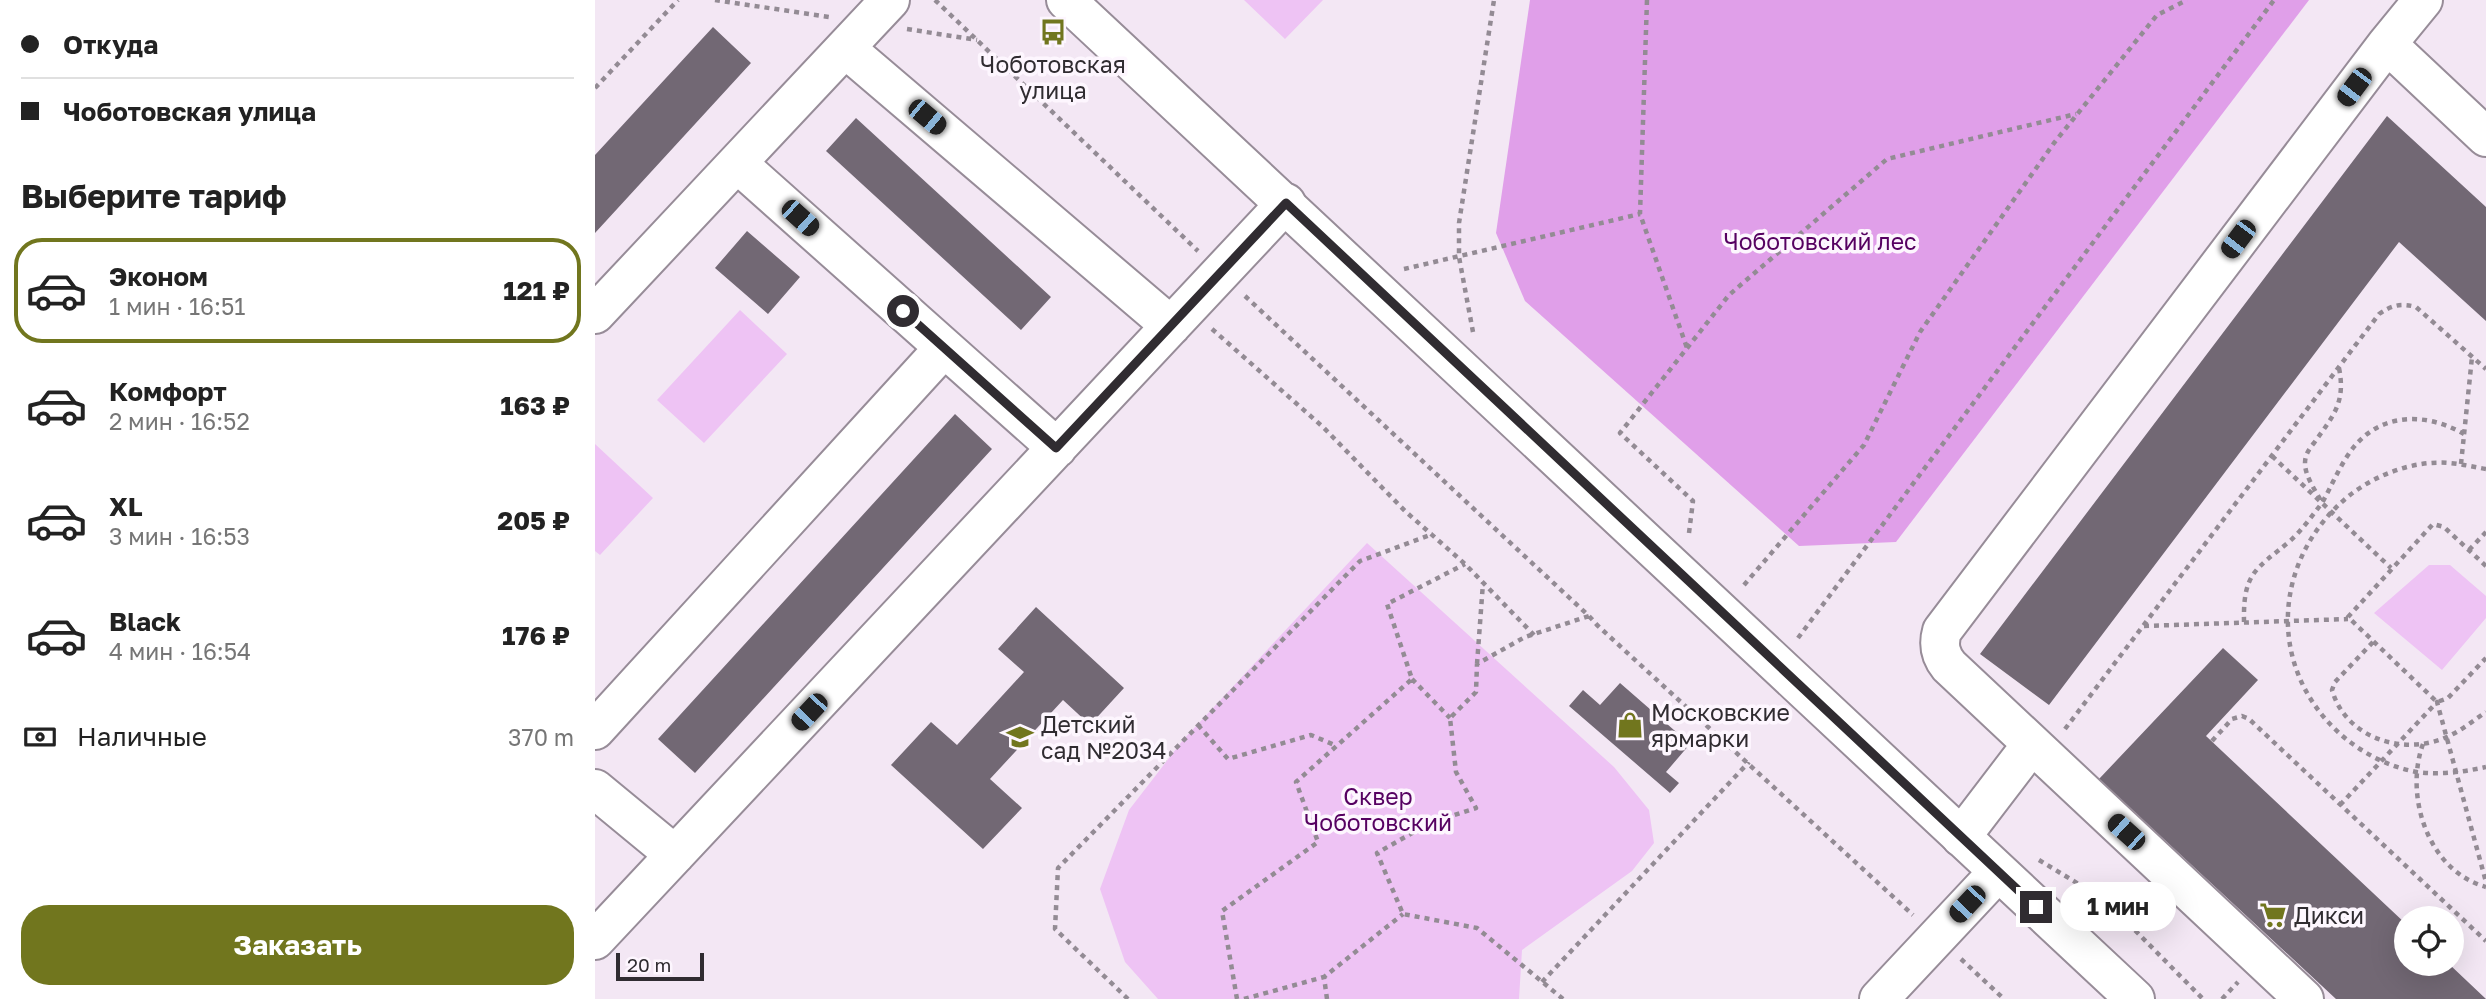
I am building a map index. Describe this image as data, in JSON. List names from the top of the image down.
{
  "parks": ["Чоботовский лес", "Сквер Чоботовский"],
  "places": {
    "bus stop": ["Чоботовская улица"],
    "shop": ["Московские ярмарки"],
    "school or university": ["Детский сад №2034"],
    "supermarket": ["Дикси"]
  },
  "scale_bar": "20 m",
  "page": {
    "banner": ["Откуда", "Чоботовская улица"],
    "heading": "Выберите тариф",
    "list": [
      {
        "name": "Эконом",
        "note": "1 мин · 16:51",
        "value": "121 ₽"
      },
      {
        "name": "Комфорт",
        "note": "2 мин · 16:52",
        "value": "163 ₽"
      },
      {
        "name": "XL",
        "note": "3 мин · 16:53",
        "value": "205 ₽"
      },
      {
        "name": "Black",
        "note": "4 мин · 16:54",
        "value": "176 ₽"
      }
    ],
    "pay": ["Наличные", "370 m"],
    "bubble": "1 мин",
    "buttons": "Заказать",
    "scale": "20 m"
  }
}
